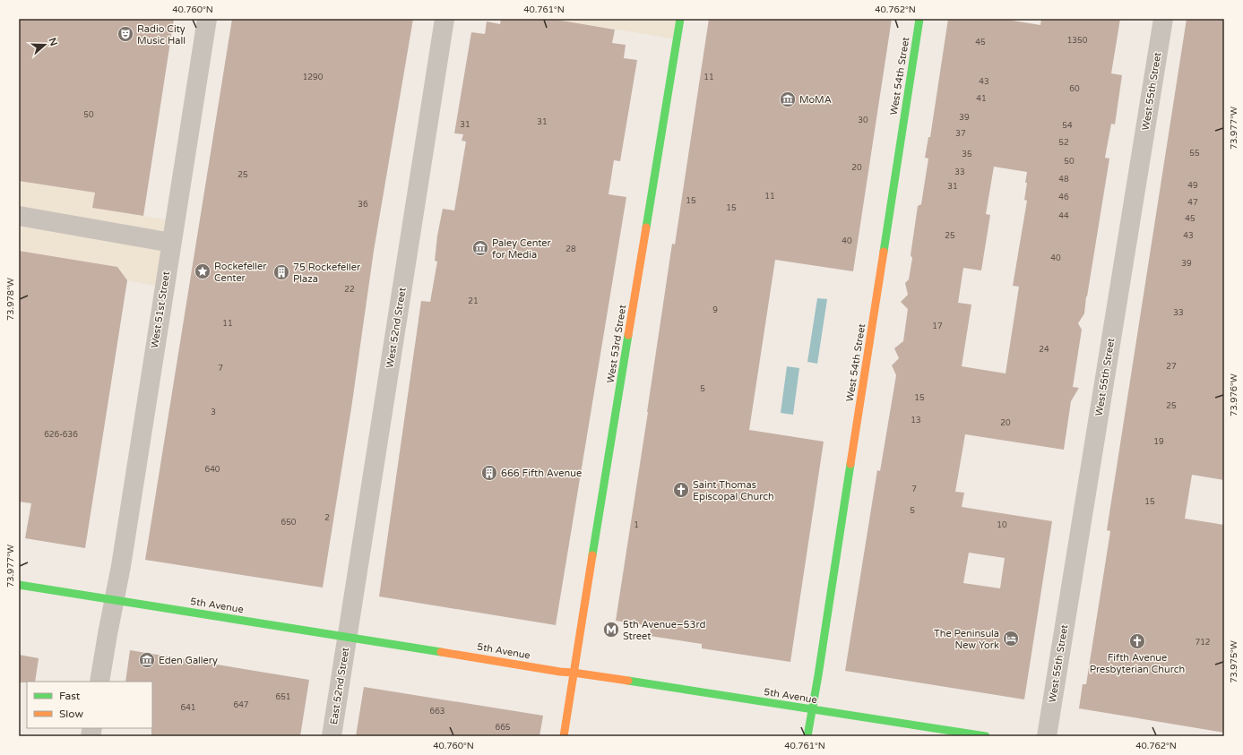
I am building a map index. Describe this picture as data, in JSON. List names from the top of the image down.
{
  "streets": {
    "main road": ["West 54th Street", "West 53rd Street", "5th Avenue"],
    "street": [
      "West 55th Street",
      "West 51st Street",
      "West 52nd Street",
      "East 52nd Street"
    ]
  },
  "crossings": [
    ["West 54th Street", "5th Avenue"],
    ["West 51st Street", "5th Avenue"],
    ["West 52nd Street", "5th Avenue"],
    ["West 52nd Street", "East 52nd Street"],
    ["West 53rd Street", "5th Avenue"],
    ["5th Avenue", "East 52nd Street"]
  ],
  "places": {
    "theatre": ["Radio City Music Hall"],
    "museum": ["MoMA", "Paley Center for Media", "Eden Gallery"],
    "place": ["Rockefeller Center"],
    "building": ["75 Rockefeller Plaza", "666 Fifth Avenue"],
    "church": ["Saint Thomas Episcopal Church", "Fifth Avenue Presbyterian Church"],
    "metro station": ["5th Avenue–53rd Street"],
    "hotel": ["The Peninsula New York"]
  },
  "house_numbers": [
    "1350",
    "45",
    "1290",
    "11",
    "43",
    "60",
    "41",
    "50",
    "39",
    "30",
    "31",
    "31",
    "54",
    "37",
    "52",
    "55",
    "35",
    "50",
    "20",
    "33",
    "25",
    "48",
    "49",
    "31",
    "11",
    "46",
    "15",
    "47",
    "36",
    "15",
    "44",
    "45",
    "25",
    "43",
    "40",
    "28",
    "40",
    "39",
    "22",
    "21",
    "9",
    "33",
    "11",
    "17",
    "24",
    "27",
    "7",
    "5",
    "15",
    "25",
    "3",
    "13",
    "20",
    "626-636",
    "19",
    "640",
    "7",
    "15",
    "5",
    "2",
    "650",
    "1",
    "10",
    "712",
    "651",
    "647",
    "641",
    "663",
    "665"
  ],
  "legend": ["Fast", "Slow"],
  "north": "right",
  "coordinates": [
    "40.760°N",
    "40.761°N",
    "40.762°N",
    "73.977°W",
    "73.978°W",
    "73.976°W",
    "73.975°W"
  ]
}
